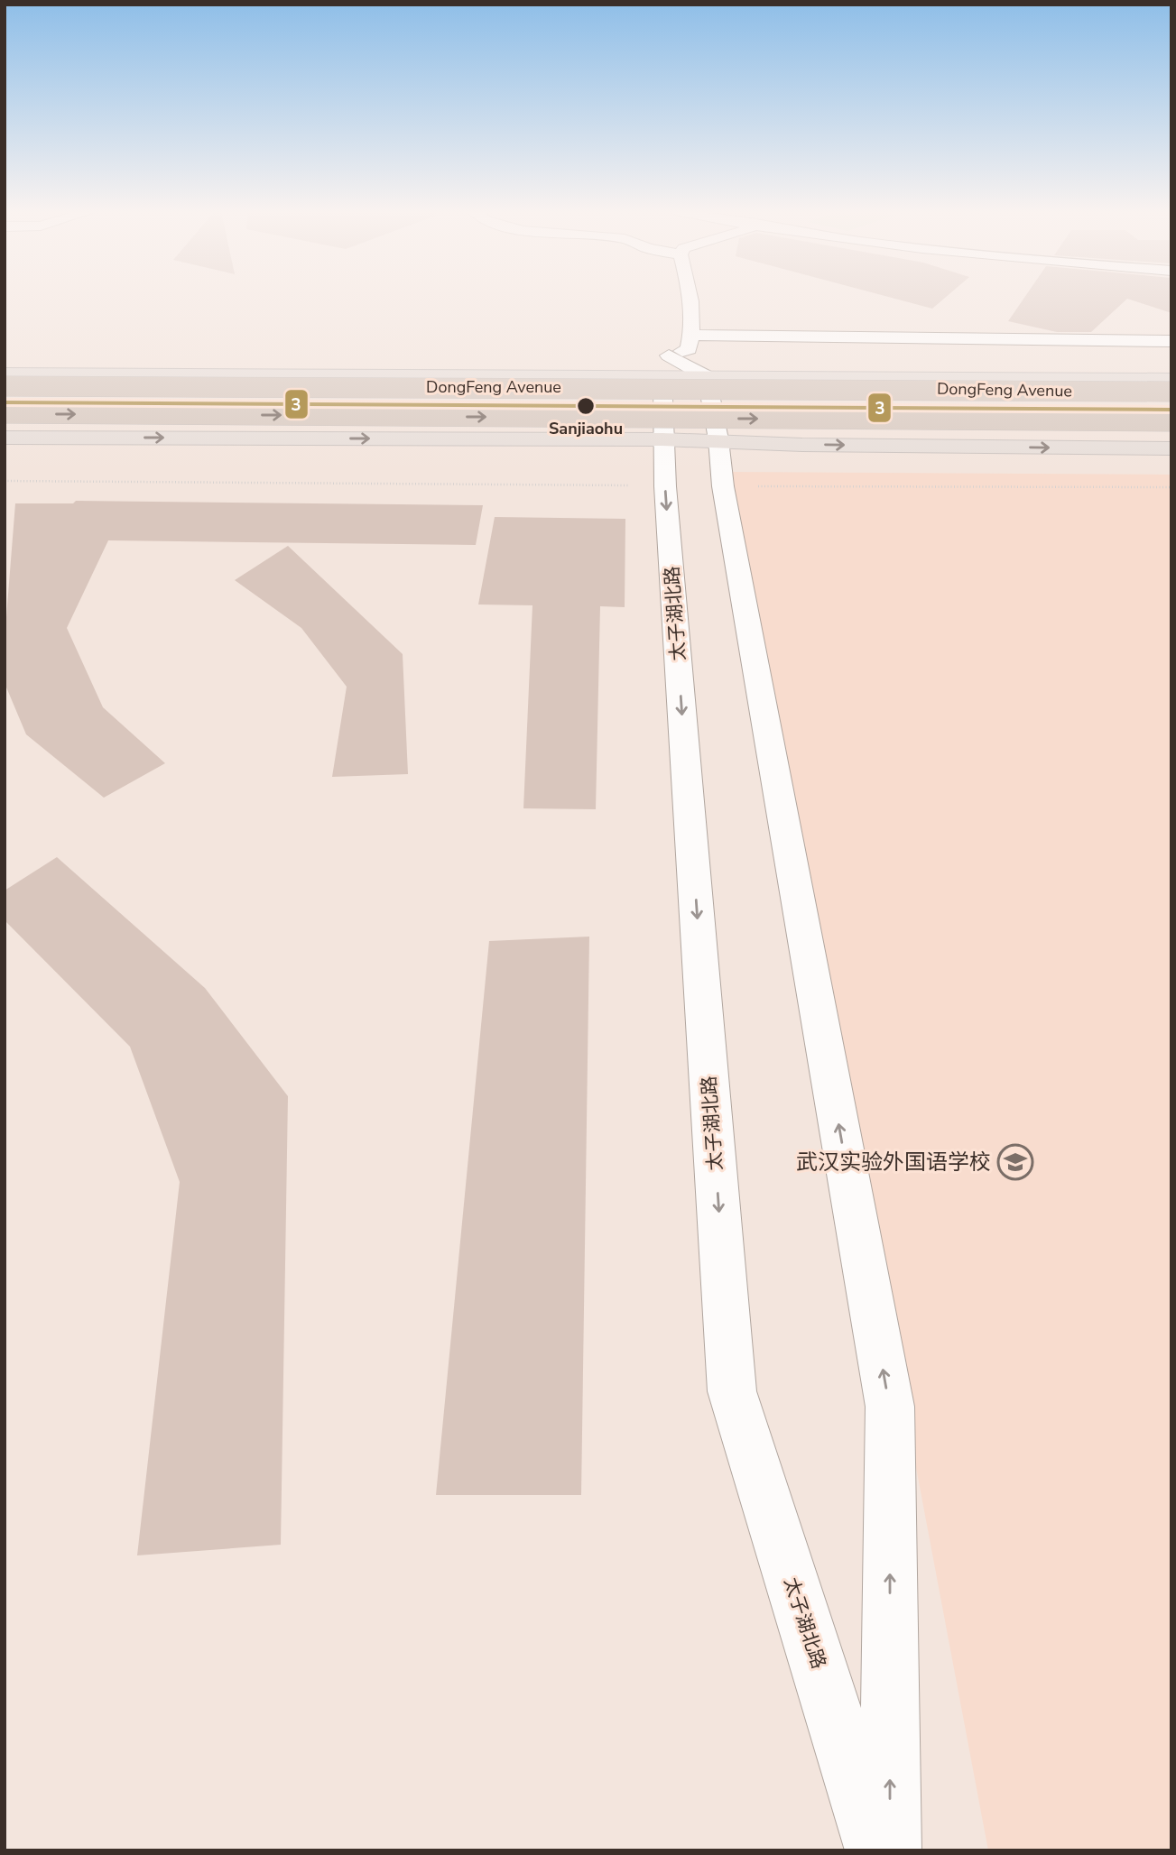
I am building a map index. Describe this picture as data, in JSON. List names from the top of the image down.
{
  "streets": {
    "highway": ["DongFeng Avenue"],
    "street": ["太子湖北路"]
  },
  "places": {
    "other": ["Sanjiaohu"],
    "school or university": ["武汉实验外国语学校"]
  },
  "lines": ["transit line 3"]
}
